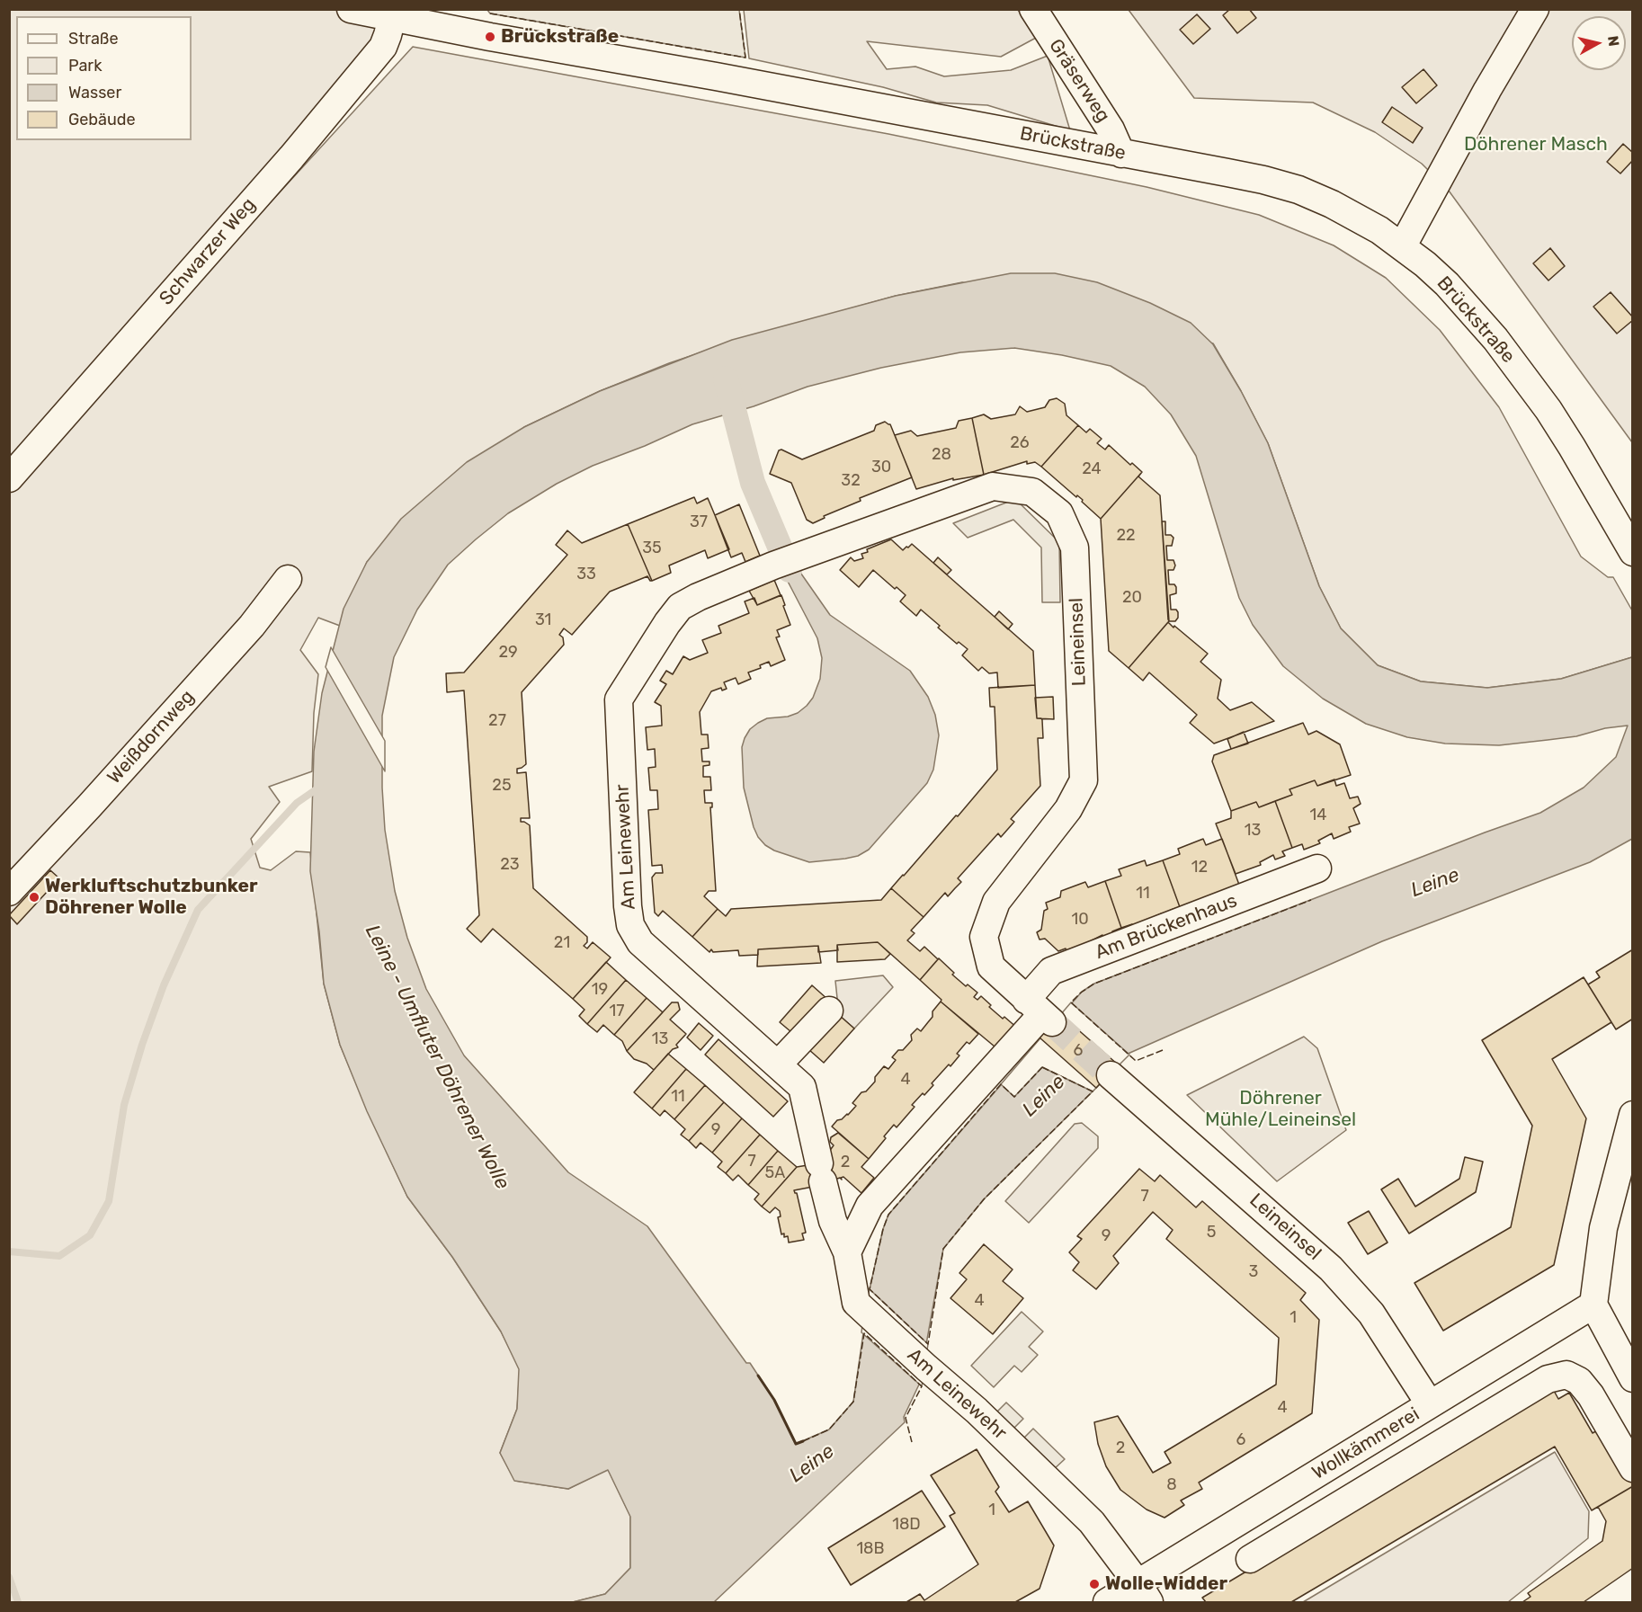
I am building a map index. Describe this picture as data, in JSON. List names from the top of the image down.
{
  "streets": {
    "street": [
      "Gräserweg",
      "Brückstraße",
      "Schwarzer Weg",
      "Leineinsel",
      "Weißdornweg",
      "Am Leinewehr",
      "Am Brückenhaus",
      "Wollkämmerei"
    ]
  },
  "crossings": [
    ["Gräserweg", "Brückstraße"],
    ["Brückstraße", "Schwarzer Weg"],
    ["Leineinsel", "Am Leinewehr"],
    ["Leineinsel", "Am Brückenhaus"],
    ["Leineinsel", "Wollkämmerei"],
    ["Am Leinewehr", "Am Brückenhaus"],
    ["Am Leinewehr", "Wollkämmerei"]
  ],
  "water": ["Leine", "Leine - Umfluter Döhrener Wolle"],
  "parks": ["Döhrener Masch", "Döhrener Mühle/Leineinsel"],
  "places": ["Brückstraße", "Werkluftschutzbunker Döhrener Wolle", "Wolle-Widder"],
  "house_numbers": [
    "26",
    "28",
    "30",
    "24",
    "32",
    "37",
    "22",
    "35",
    "33",
    "20",
    "31",
    "29",
    "27",
    "25",
    "14",
    "13",
    "23",
    "12",
    "11",
    "10",
    "21",
    "19",
    "17",
    "13",
    "6",
    "4",
    "11",
    "9",
    "7",
    "2",
    "5A",
    "7",
    "5",
    "9",
    "3",
    "4",
    "1",
    "4",
    "6",
    "2",
    "8",
    "1",
    "18D",
    "18B"
  ],
  "legend": [
    "Straße",
    "Park",
    "Wasser",
    "Gebäude"
  ],
  "north": "right"
}
